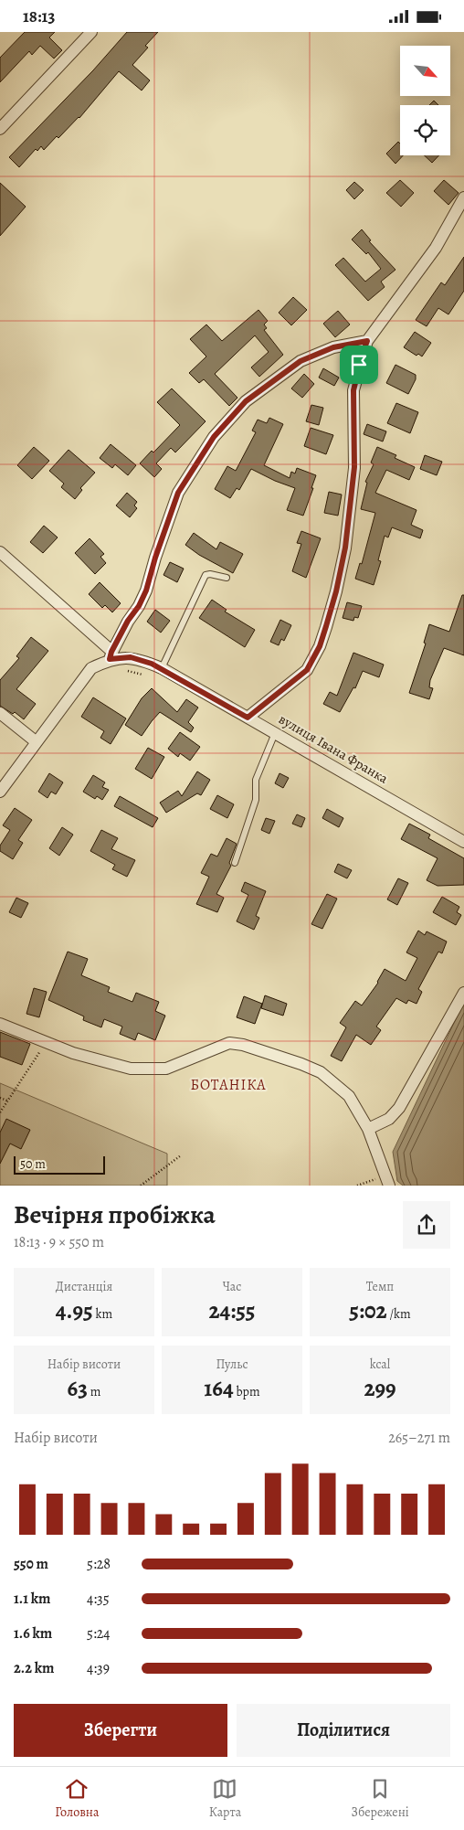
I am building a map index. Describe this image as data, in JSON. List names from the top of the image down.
{
  "streets": {
    "street": ["вулиця Івана Франка"]
  },
  "districts": ["БОТАНІКА"],
  "scale_bar": "50 m",
  "north": "bottom right",
  "page": {
    "status": "18:13",
    "scale": "50 m",
    "heading": ["Вечірня пробіжка", "18:13 · 9 × 550 m"],
    "stats": [
      ["Дистанція", "4.95 km"],
      ["Час", "24:55"],
      ["Темп", "5:02 /km"],
      ["Набір висоти", "63 m"],
      ["Пульс", "164 bpm"],
      ["kcal", "299"]
    ],
    "chart": ["Набір висоти", "265–271 m"],
    "list": [
      {
        "name": "550 m",
        "note": "5:28"
      },
      {
        "name": "1.1 km",
        "note": "4:35"
      },
      {
        "name": "1.6 km",
        "note": "5:24"
      },
      {
        "name": "2.2 km",
        "note": "4:39"
      }
    ],
    "buttons": ["Зберегти", "Поділитися"],
    "tabs": ["Головна", "Карта", "Збережені"]
  }
}
